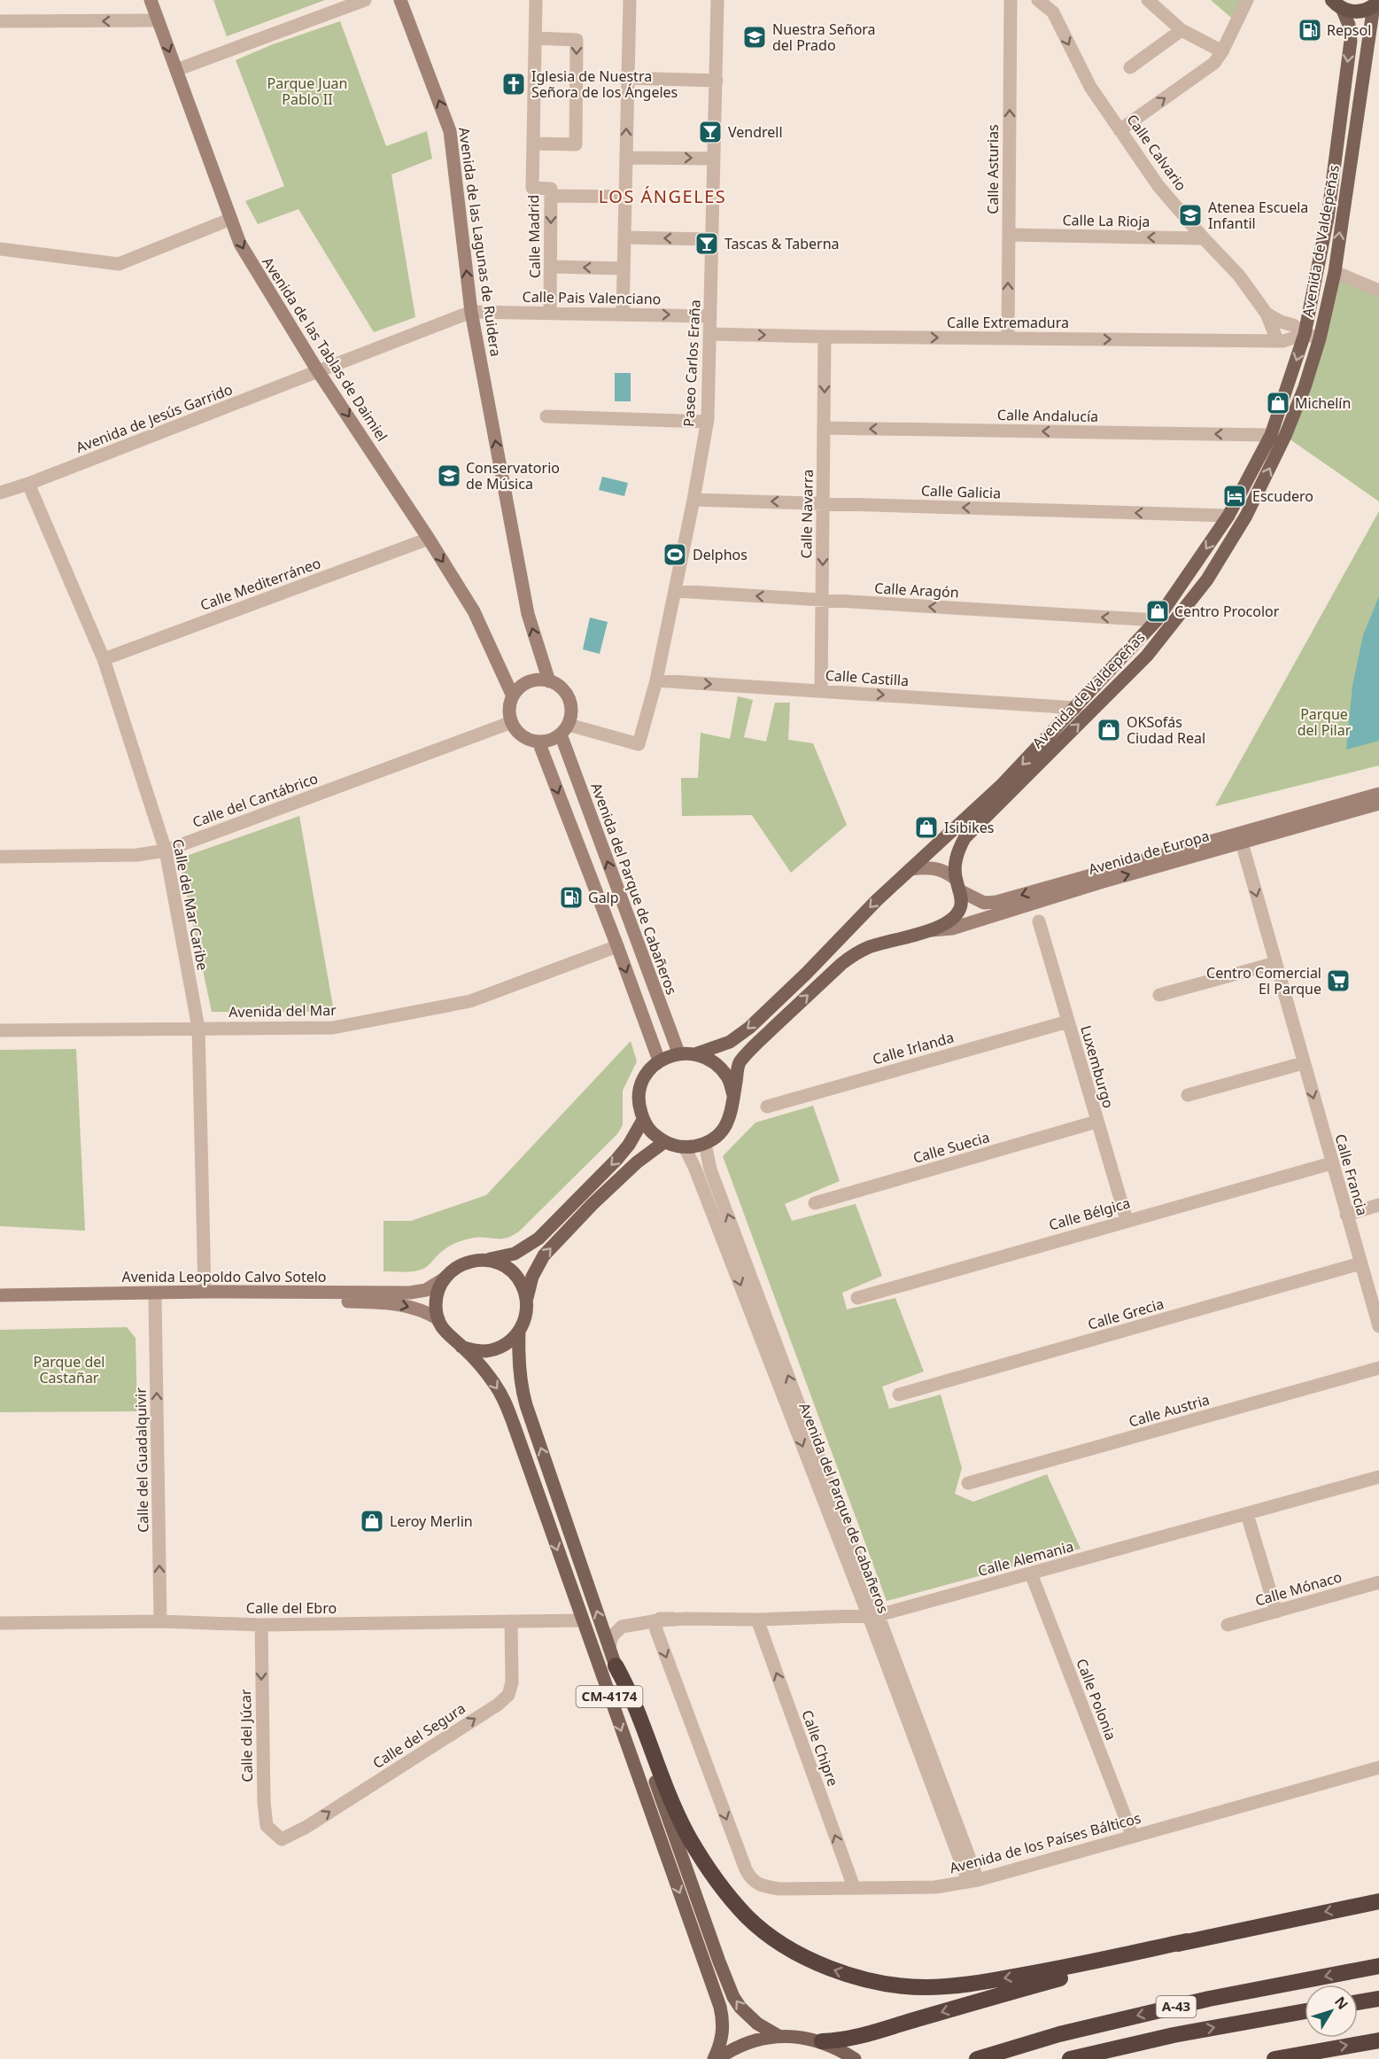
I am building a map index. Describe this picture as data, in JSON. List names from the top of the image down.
{
  "streets": {
    "highway": ["A-43"],
    "main road": [
      "Avenida de Valdepeñas",
      "Avenida de las Lagunas de Ruidera",
      "Avenida de las Tablas de Daimiel",
      "Avenida de Europa",
      "Avenida del Parque de Cabañeros",
      "Avenida Leopoldo Calvo Sotelo",
      "CM-4174"
    ],
    "street": [
      "Calle Calvario",
      "Calle Asturias",
      "Calle La Rioja",
      "Calle Madrid",
      "Calle Pais Valenciano",
      "Calle Extremadura",
      "Paseo Carlos Eraña",
      "Calle Andalucía",
      "Avenida de Jesús Garrido",
      "Calle Galicia",
      "Calle Navarra",
      "Calle Mediterráneo",
      "Calle Aragón",
      "Calle Castilla",
      "Calle del Cantábrico",
      "Calle del Mar Caribe",
      "Avenida del Mar",
      "Calle Irlanda",
      "Luxemburgo",
      "Calle Suecia",
      "Calle Francia",
      "Calle Bélgica",
      "Calle Grecia",
      "Calle Austria",
      "Calle del Guadalquivir",
      "Calle Alemania",
      "Calle Mónaco",
      "Calle del Ebro",
      "Calle Polonia",
      "Calle del Júcar",
      "Calle del Segura",
      "Calle Chipre",
      "Avenida de los Países Bálticos"
    ]
  },
  "crossings": [
    ["Calle Calvario", "Calle La Rioja"],
    ["Calle Calvario", "Calle Extremadura"],
    ["Calle Asturias", "Calle La Rioja"],
    ["Calle Asturias", "Calle Extremadura"],
    ["Calle Madrid", "Calle Pais Valenciano"],
    ["Avenida de Valdepeñas", "Calle Extremadura"],
    ["Avenida de Valdepeñas", "Calle Andalucía"],
    ["Avenida de Valdepeñas", "Calle Galicia"],
    ["Avenida de Valdepeñas", "Calle Aragón"],
    ["Avenida de Valdepeñas", "Calle Castilla"],
    ["Avenida de Valdepeñas", "Avenida de Europa"],
    ["Avenida de Valdepeñas", "Avenida del Parque de Cabañeros"],
    ["Avenida de las Lagunas de Ruidera", "Calle Pais Valenciano"],
    ["Avenida de las Lagunas de Ruidera", "Avenida de las Tablas de Daimiel"],
    ["Avenida de las Lagunas de Ruidera", "Paseo Carlos Eraña"],
    ["Avenida de las Lagunas de Ruidera", "Avenida de Jesús Garrido"],
    ["Avenida de las Lagunas de Ruidera", "Calle del Cantábrico"],
    ["Avenida de las Lagunas de Ruidera", "Avenida del Parque de Cabañeros"],
    ["Calle Pais Valenciano", "Paseo Carlos Eraña"],
    ["Calle Pais Valenciano", "Avenida de Jesús Garrido"],
    ["Calle Extremadura", "Paseo Carlos Eraña"],
    ["Calle Extremadura", "Calle Navarra"],
    ["Avenida de las Tablas de Daimiel", "Paseo Carlos Eraña"],
    ["Avenida de las Tablas de Daimiel", "Avenida de Jesús Garrido"],
    ["Avenida de las Tablas de Daimiel", "Calle Mediterráneo"],
    ["Avenida de las Tablas de Daimiel", "Calle del Cantábrico"],
    ["Avenida de las Tablas de Daimiel", "Avenida del Parque de Cabañeros"],
    ["Paseo Carlos Eraña", "Calle Galicia"],
    ["Paseo Carlos Eraña", "Calle Aragón"],
    ["Paseo Carlos Eraña", "Calle Castilla"],
    ["Paseo Carlos Eraña", "Calle del Cantábrico"],
    ["Paseo Carlos Eraña", "Avenida del Parque de Cabañeros"],
    ["Calle Andalucía", "Calle Navarra"],
    ["Avenida de Jesús Garrido", "Calle del Mar Caribe"],
    ["Calle Galicia", "Calle Navarra"],
    ["Calle Navarra", "Calle Aragón"],
    ["Calle Navarra", "Calle Castilla"],
    ["Calle Mediterráneo", "Calle del Mar Caribe"],
    ["Calle del Cantábrico", "Avenida del Parque de Cabañeros"],
    ["Calle del Cantábrico", "Calle del Mar Caribe"],
    ["Avenida de Europa", "Calle Francia"],
    ["Avenida del Parque de Cabañeros", "Calle Alemania"],
    ["Avenida del Parque de Cabañeros", "Avenida de los Países Bálticos"],
    ["Calle del Mar Caribe", "Avenida del Mar"],
    ["Calle del Mar Caribe", "Avenida Leopoldo Calvo Sotelo"],
    ["Calle Irlanda", "Luxemburgo"],
    ["Luxemburgo", "Calle Suecia"],
    ["Luxemburgo", "Calle Bélgica"],
    ["Calle Francia", "Calle Bélgica"],
    ["Calle Francia", "Calle Grecia"],
    ["Avenida Leopoldo Calvo Sotelo", "Calle del Guadalquivir"],
    ["Avenida Leopoldo Calvo Sotelo", "CM-4174"],
    ["Calle del Guadalquivir", "Calle del Ebro"],
    ["Calle Alemania", "Calle Polonia"],
    ["Calle Alemania", "Calle Chipre"],
    ["Calle Alemania", "Avenida de los Países Bálticos"],
    ["Calle del Ebro", "CM-4174"],
    ["Calle del Ebro", "Calle del Júcar"],
    ["Calle del Ebro", "Calle del Segura"],
    ["Calle Polonia", "Avenida de los Países Bálticos"],
    ["Calle del Júcar", "Calle del Segura"],
    ["Calle Chipre", "Avenida de los Países Bálticos"]
  ],
  "one_way": [
    "Calle Calvario",
    "Calle Asturias",
    "Calle La Rioja",
    "Avenida de las Lagunas de Ruidera",
    "Calle Extremadura",
    "Avenida de las Tablas de Daimiel",
    "Calle Andalucía",
    "Calle Galicia",
    "Calle Navarra",
    "Calle Aragón",
    "Calle Castilla",
    "Calle Francia",
    "Calle del Guadalquivir",
    "Calle del Júcar",
    "Calle del Segura",
    "Calle Chipre",
    "Avenida de los Países Bálticos"
  ],
  "districts": ["LOS ÁNGELES"],
  "parks": ["Parque Juan Pablo II", "Parque del Pilar", "Parque del Castañar"],
  "places": {
    "fuel station": ["Repsol", "Galp"],
    "school or university": ["Nuestra Señora del Prado", "Atenea Escuela Infantil", "Conservatorio de Música"],
    "church": ["Iglesia de Nuestra Señora de los Ángeles"],
    "bar": ["Vendrell", "Tascas & Taberna"],
    "shop": [
      "Michelín",
      "Centro Procolor",
      "OKSofás Ciudad Real",
      "Isibikes",
      "Leroy Merlin"
    ],
    "hotel": ["Escudero"],
    "sports": ["Delphos"],
    "supermarket": ["Centro Comercial El Parque"]
  },
  "north": "top right"
}
